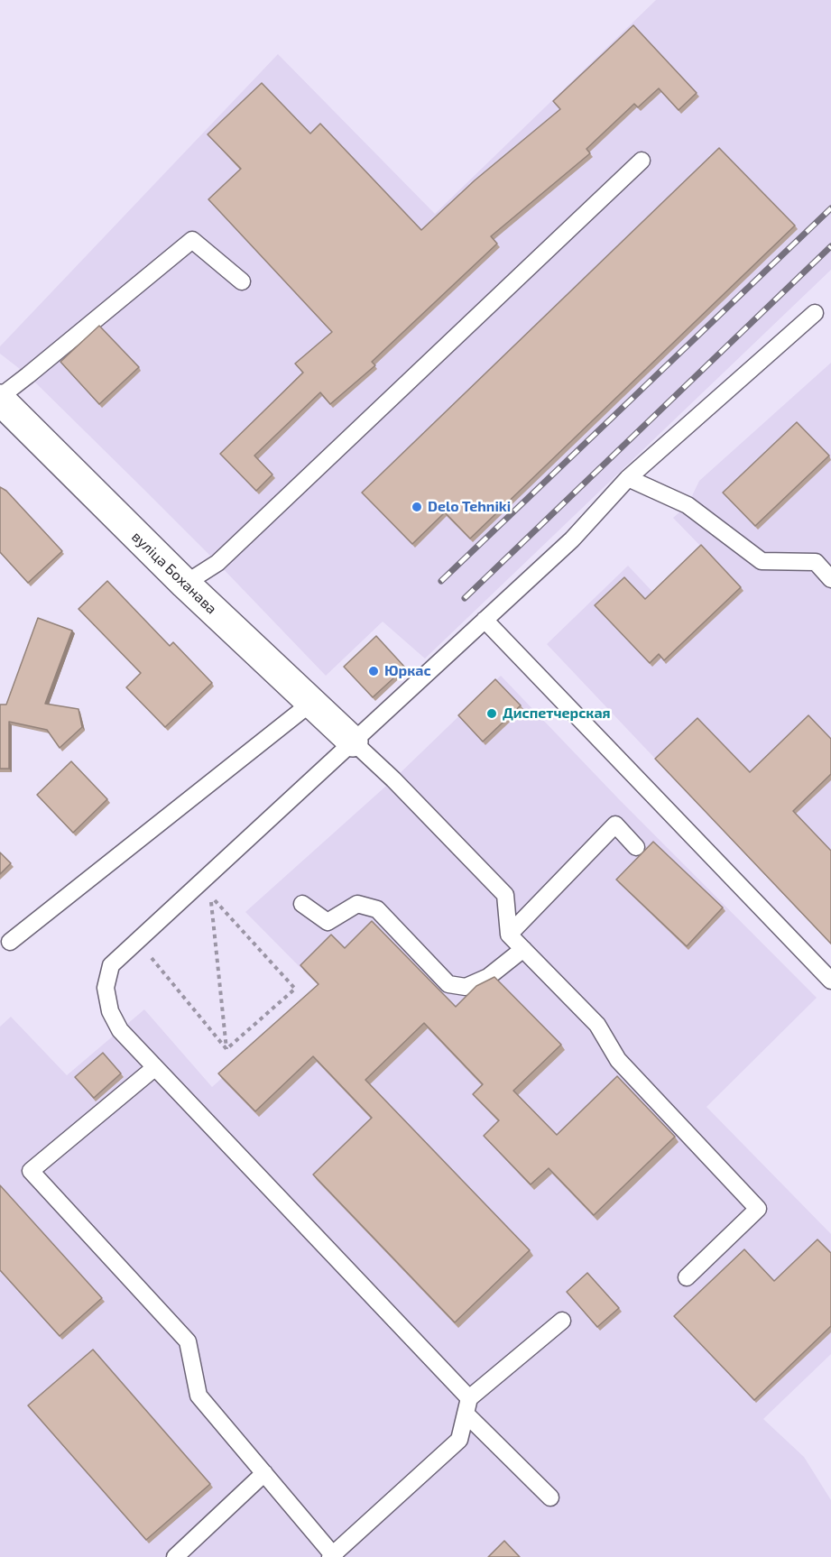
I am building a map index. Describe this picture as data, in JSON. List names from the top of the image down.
{
  "streets": {
    "street": ["вуліца Боханава"]
  },
  "places": ["Delo Tehniki", "Юркас", "Диспетчерская"]
}
